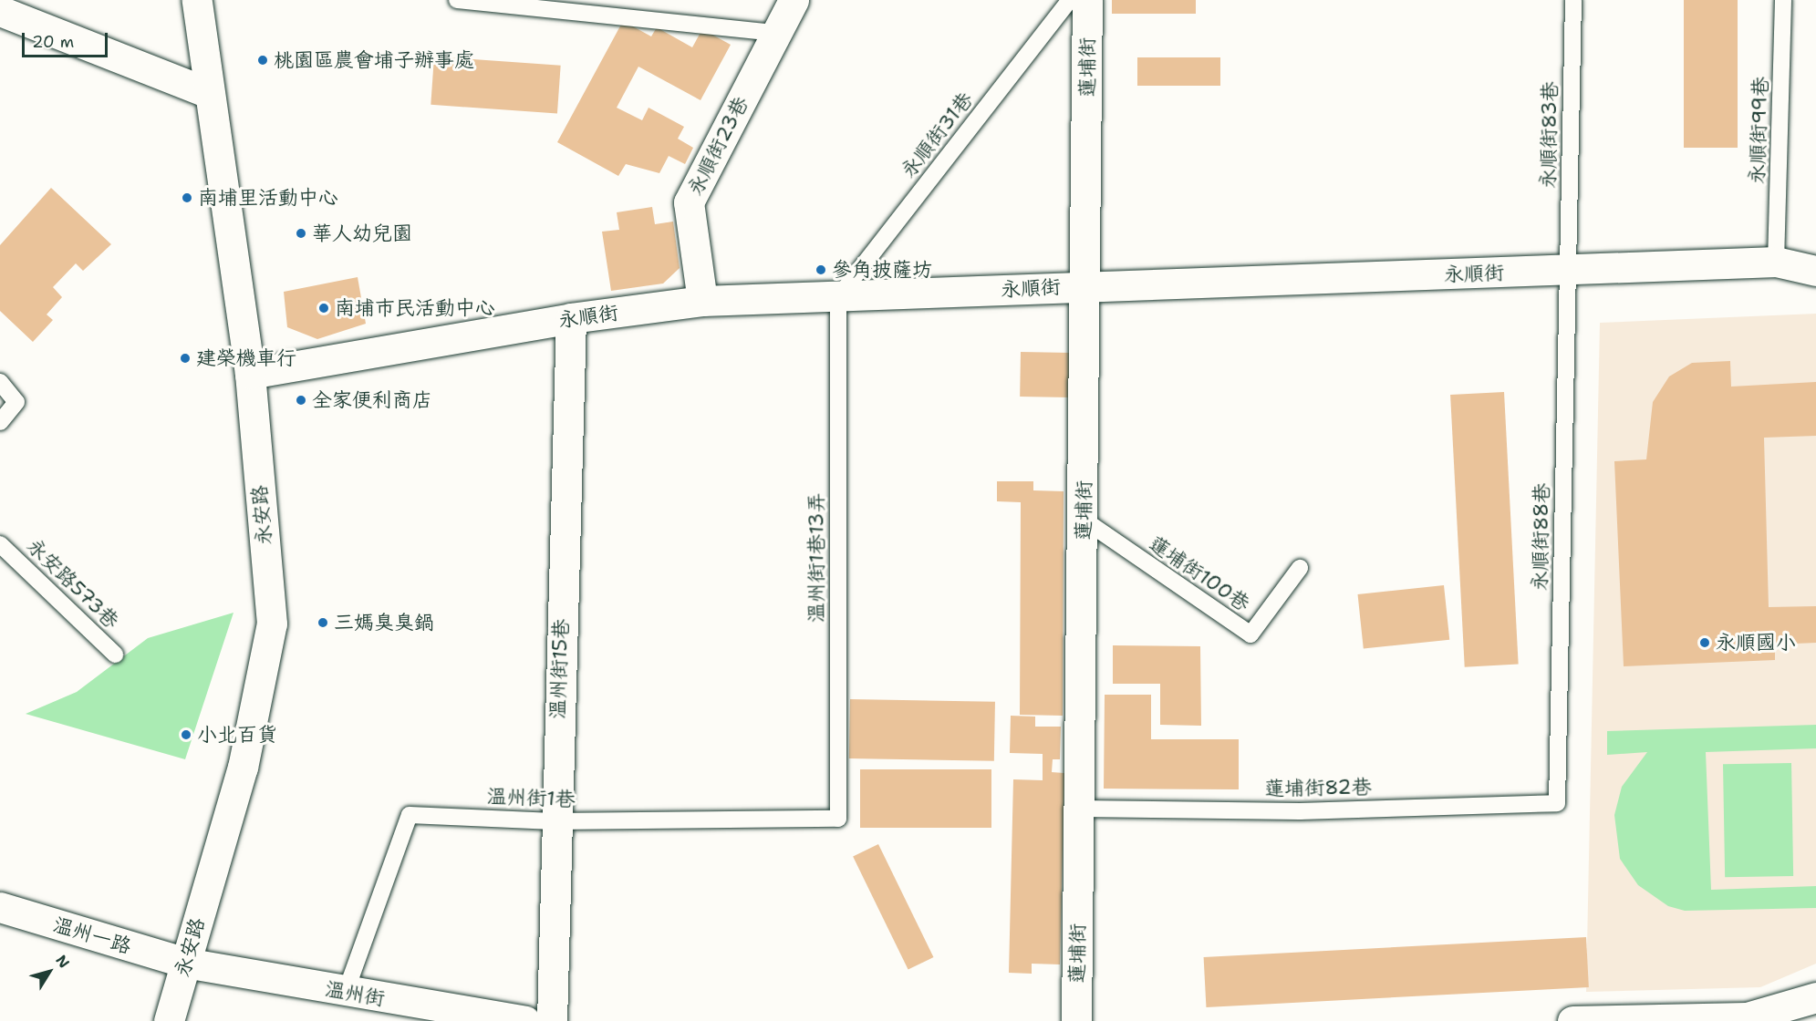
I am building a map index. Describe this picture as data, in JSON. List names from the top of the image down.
{
  "streets": {
    "street": [
      "蓮埔街",
      "永順街23巷",
      "永順街",
      "永安路",
      "溫州街15巷",
      "溫州一路",
      "溫州街"
    ],
    "lane": [
      "永順街99巷",
      "永順街31巷",
      "永順街83巷",
      "永順街88巷",
      "溫州街1巷13弄",
      "蓮埔街100巷",
      "永安路573巷",
      "蓮埔街82巷",
      "溫州街1巷"
    ]
  },
  "crossings": [
    ["蓮埔街", "永順街"],
    ["蓮埔街", "蓮埔街100巷"],
    ["蓮埔街", "蓮埔街82巷"],
    ["永順街99巷", "永順街"],
    ["永順街31巷", "永順街"],
    ["永順街31巷", "溫州街1巷13弄"],
    ["永順街83巷", "永順街"],
    ["永順街83巷", "永順街88巷"],
    ["永順街23巷", "永順街"],
    ["永順街", "永安路"],
    ["永順街", "永順街88巷"],
    ["永順街", "溫州街1巷13弄"],
    ["永順街", "溫州街15巷"],
    ["永安路", "溫州一路"],
    ["永安路", "溫州街"],
    ["永順街88巷", "蓮埔街82巷"],
    ["溫州街1巷13弄", "溫州街1巷"],
    ["溫州街15巷", "溫州街1巷"],
    ["溫州街1巷", "溫州街"],
    ["溫州一路", "溫州街"]
  ],
  "places": [
    "桃園區農會埔子辦事處",
    "南埔里活動中心",
    "華人幼兒園",
    "參角披薩坊",
    "南埔市民活動中心",
    "建榮機車行",
    "全家便利商店",
    "三媽臭臭鍋",
    "永順國小",
    "小北百貨"
  ],
  "scale_bar": "20 m",
  "north": "top right"
}
